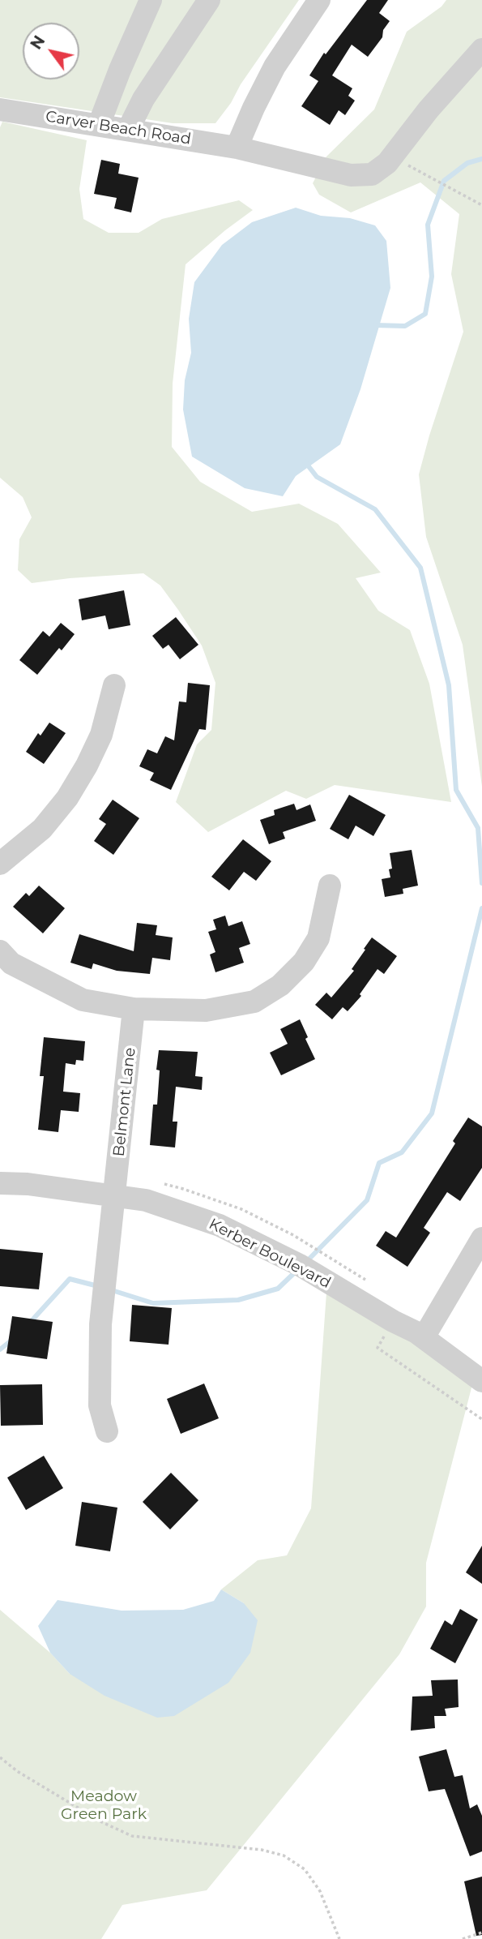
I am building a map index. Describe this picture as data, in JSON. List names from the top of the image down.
{
  "streets": {
    "street": ["Carver Beach Road", "Belmont Lane", "Kerber Boulevard"]
  },
  "crossings": [
    ["Belmont Lane", "Kerber Boulevard"]
  ],
  "parks": ["Meadow Green Park"],
  "north": "top left"
}
